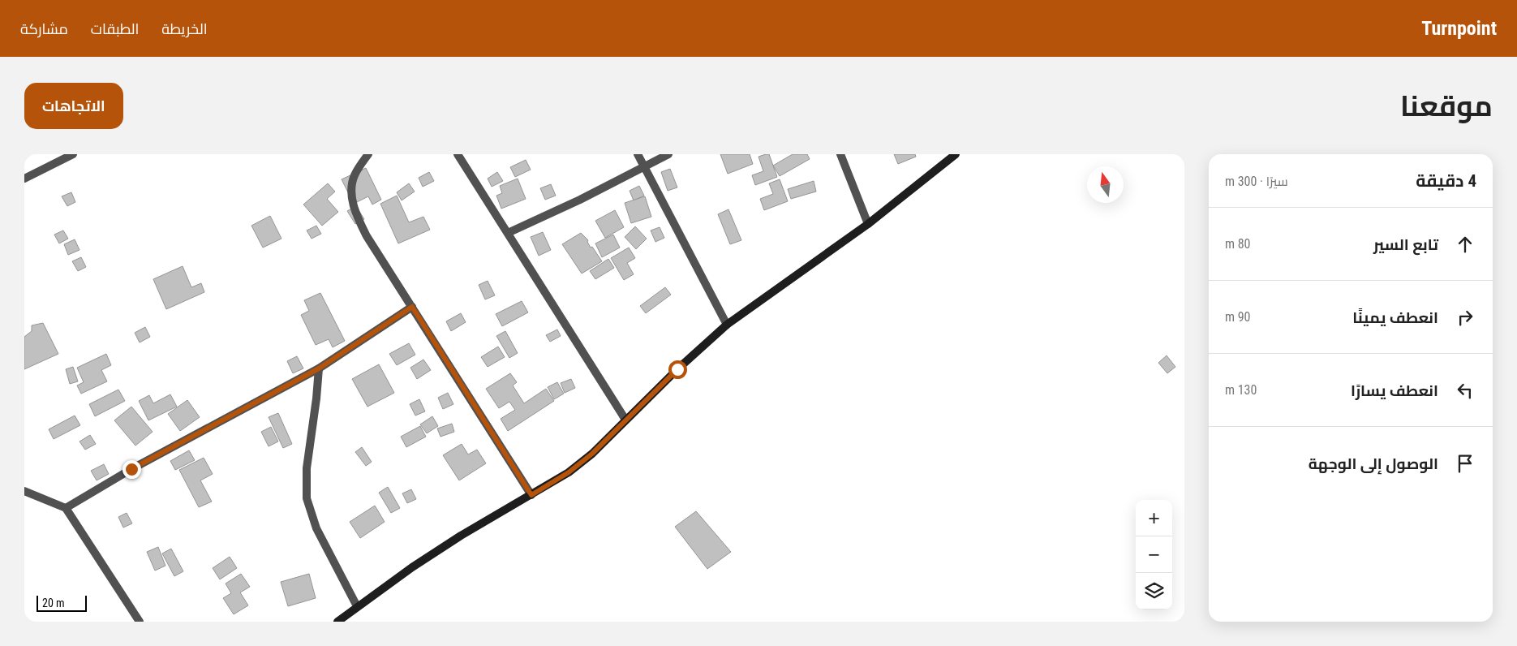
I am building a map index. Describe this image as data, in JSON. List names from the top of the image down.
{
  "scale_bar": "20 m",
  "north": "top",
  "page": {
    "header": "Turnpoint",
    "nav": ["الخريطة", "الطبقات", "مشاركة"],
    "title": "موقعنا",
    "buttons": "الاتجاهات",
    "heading": ["4 دقيقة", "سيرًا · 300 m"],
    "list": [
      ["تابع السير", "80 m"],
      ["انعطف يمينًا", "90 m"],
      ["انعطف يسارًا", "130 m"],
      "الوصول إلى الوجهة"
    ],
    "map_buttons": ["+", "−"],
    "scale": "20 m"
  }
}
